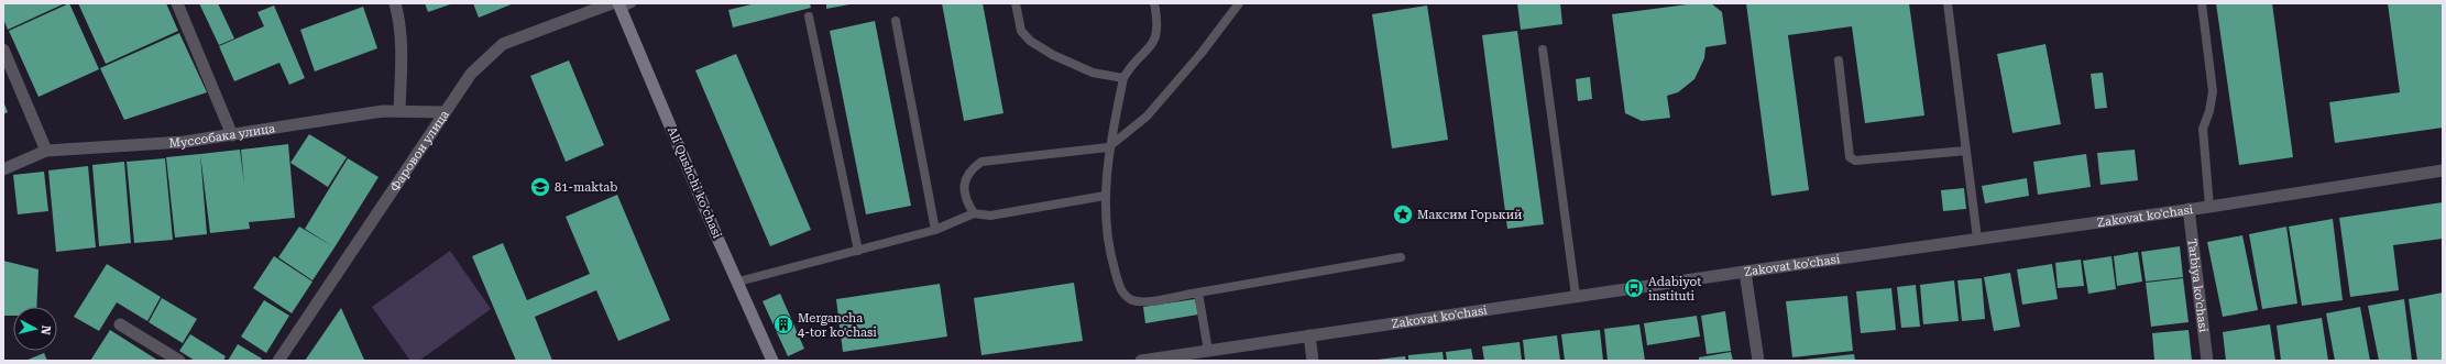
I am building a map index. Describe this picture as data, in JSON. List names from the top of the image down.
{
  "streets": {
    "main road": ["Ali Qushchi koʻchasi"],
    "street": [
      "Муссобака улица",
      "Фаровон улица",
      "Zakovat ko'chasi",
      "Tarbiya ko'chasi"
    ]
  },
  "crossings": [
    ["Муссобака улица", "Фаровон улица"],
    ["Фаровон улица", "Ali Qushchi koʻchasi"],
    ["Zakovat ko'chasi", "Tarbiya ko'chasi"]
  ],
  "places": {
    "school or university": ["81-maktab"],
    "place": ["Максим Горький"],
    "bus stop": ["Adabiyot instituti"],
    "building": ["Mergancha 4-tor ko'chasi"]
  },
  "north": "right"
}
